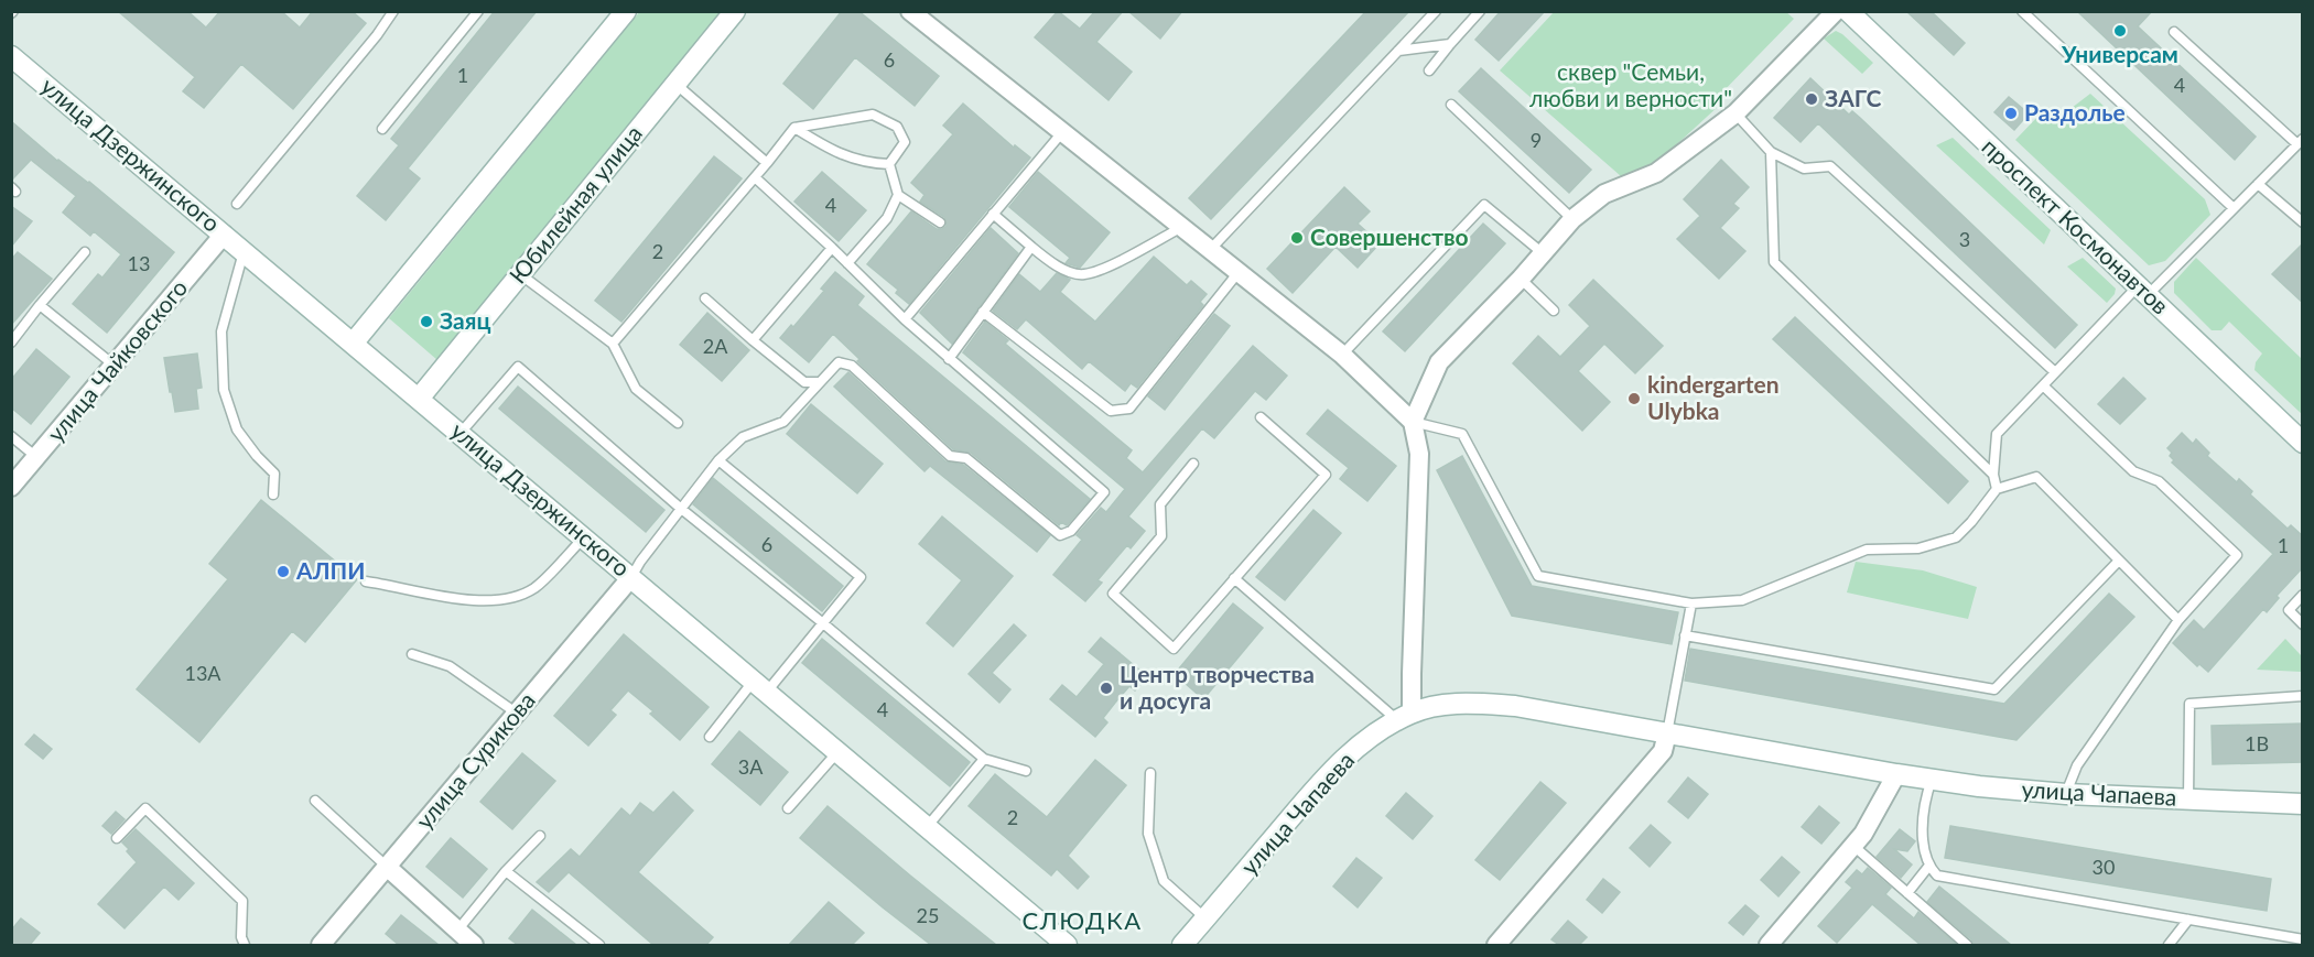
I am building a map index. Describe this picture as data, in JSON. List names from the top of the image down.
{
  "streets": {
    "main road": [
      "улица Дзержинского",
      "Юбилейная улица",
      "проспект Космонавтов",
      "улица Чапаева"
    ],
    "street": ["улица Чайковского", "улица Сурикова"]
  },
  "crossings": [
    ["улица Дзержинского", "Юбилейная улица"],
    ["улица Дзержинского", "улица Чайковского"],
    ["улица Дзержинского", "улица Сурикова"]
  ],
  "districts": ["СЛЮДКА"],
  "parks": ["сквер \"Семьи, любви и верности\""],
  "places": [
    "Универсам",
    "ЗАГС",
    "Раздолье",
    "Совершенство",
    "Заяц",
    "kindergarten Ulybka",
    "АЛПИ",
    "Центр творчества и досуга"
  ],
  "house_numbers": [
    "6",
    "1",
    "4",
    "9",
    "4",
    "3",
    "2",
    "13",
    "2А",
    "6",
    "1",
    "13А",
    "4",
    "1В",
    "3А",
    "2",
    "30",
    "25"
  ]
}
